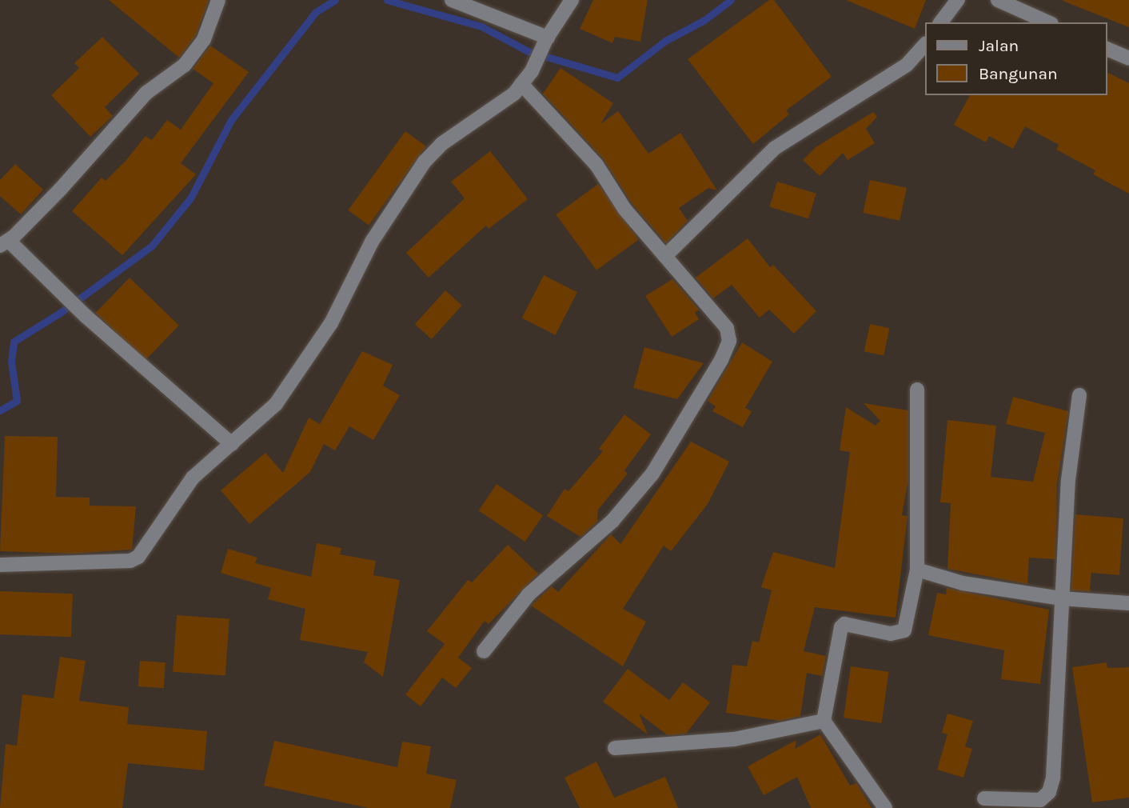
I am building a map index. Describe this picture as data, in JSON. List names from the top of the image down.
{
  "legend": ["Jalan", "Bangunan"]
}
